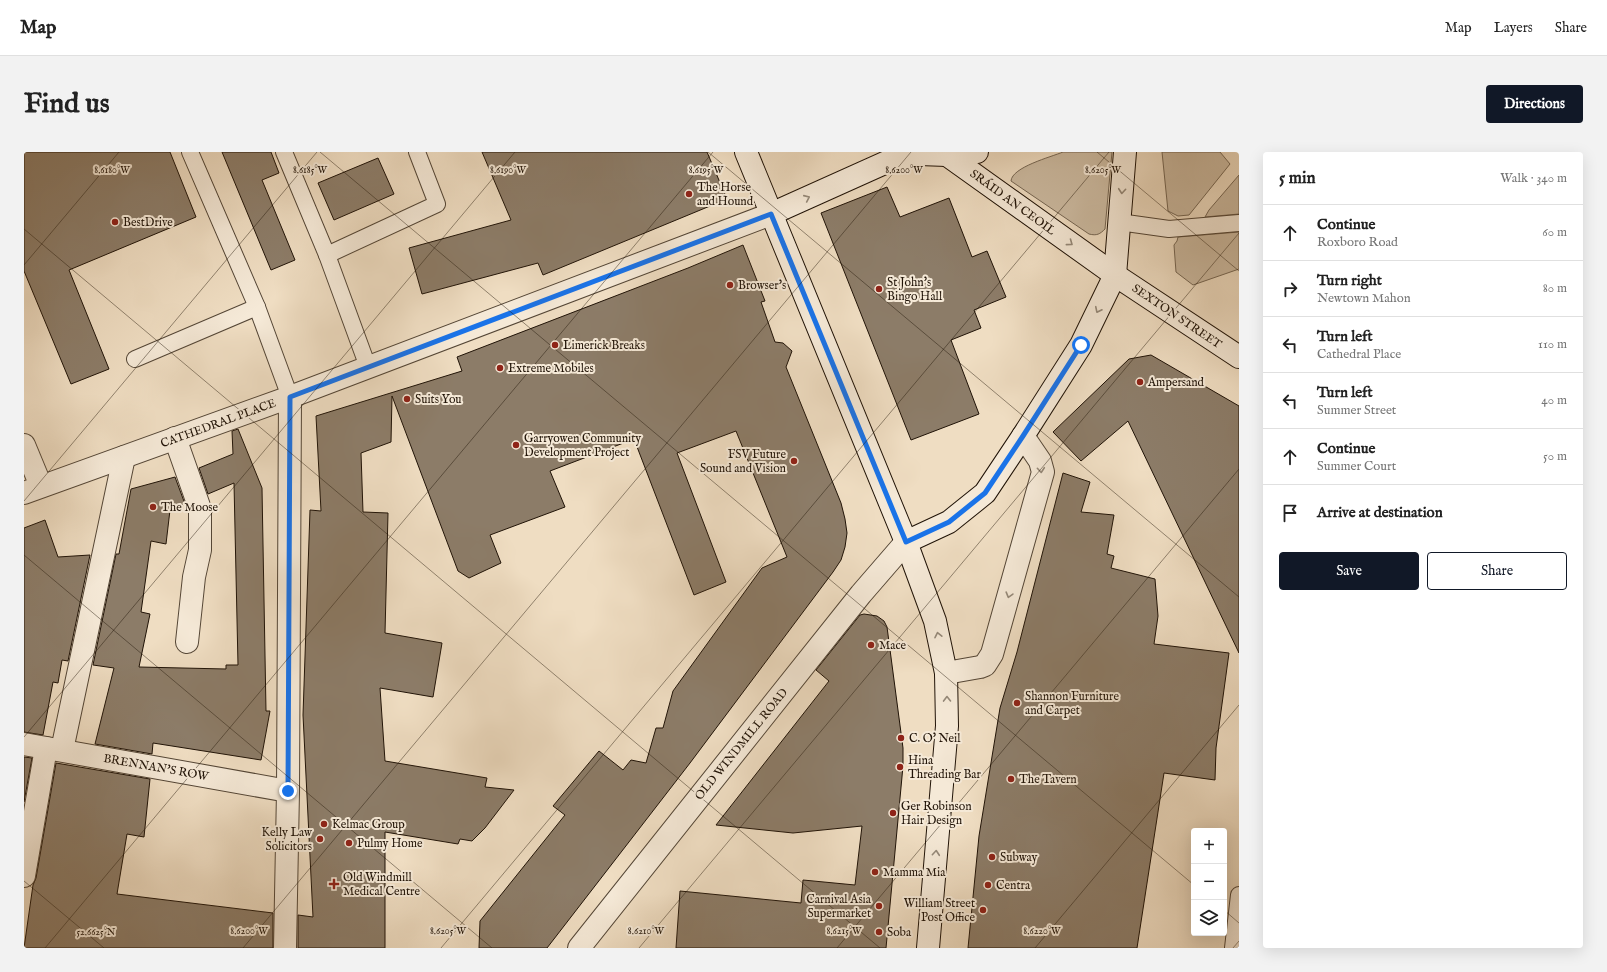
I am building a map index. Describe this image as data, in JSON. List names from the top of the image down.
{
  "streets": {
    "street": [
      "SRÁID AN CEOIL",
      "SEXTON STREET",
      "CATHEDRAL PLACE",
      "OLD WINDMILL ROAD",
      "BRENNAN'S ROW"
    ]
  },
  "crossings": [
    ["SRÁID AN CEOIL", "SEXTON STREET"]
  ],
  "one_way": ["SRÁID AN CEOIL"],
  "places": {
    "other": [
      "The Horse and Hound",
      "BestDrive",
      "Browser's",
      "St John's Bingo Hall",
      "Limerick Breaks",
      "Extreme Mobiles",
      "Ampersand",
      "Suits You",
      "Garryowen Community Development Project",
      "FSV Future Sound and Vision",
      "The Moose",
      "Mace",
      "Shannon Furniture and Carpet",
      "C. O' Neil",
      "Hina Threading Bar",
      "The Tavern",
      "Ger Robinson Hair Design",
      "Kelmac Group",
      "Kelly Law Solicitors",
      "Pulmy Home",
      "Subway",
      "Mamma Mia",
      "Centra",
      "Carnival Asia Supermarket",
      "William Street Post Office",
      "Soba"
    ],
    "health": ["Old Windmill Medical Centre"]
  },
  "page": {
    "header": "Map",
    "nav": ["Map", "Layers", "Share"],
    "buttons": [
      "Directions",
      ["Save", "Share"]
    ],
    "title": "Find us",
    "heading": ["5 min", "Walk · 340 m"],
    "list": [
      ["Continue", "Roxboro Road", "60 m"],
      ["Turn right", "Newtown Mahon", "80 m"],
      ["Turn left", "Cathedral Place", "110 m"],
      ["Turn left", "Summer Street", "40 m"],
      ["Continue", "Summer Court", "50 m"],
      "Arrive at destination"
    ],
    "map_buttons": ["+", "−"]
  },
  "coordinates": [
    "8.6180°W",
    "8.6185°W",
    "8.6190°W",
    "8.6195°W",
    "8.6200°W",
    "8.6205°W",
    "8.6210°W",
    "8.6215°W",
    "8.6220°W",
    "52.6625°N"
  ]
}
